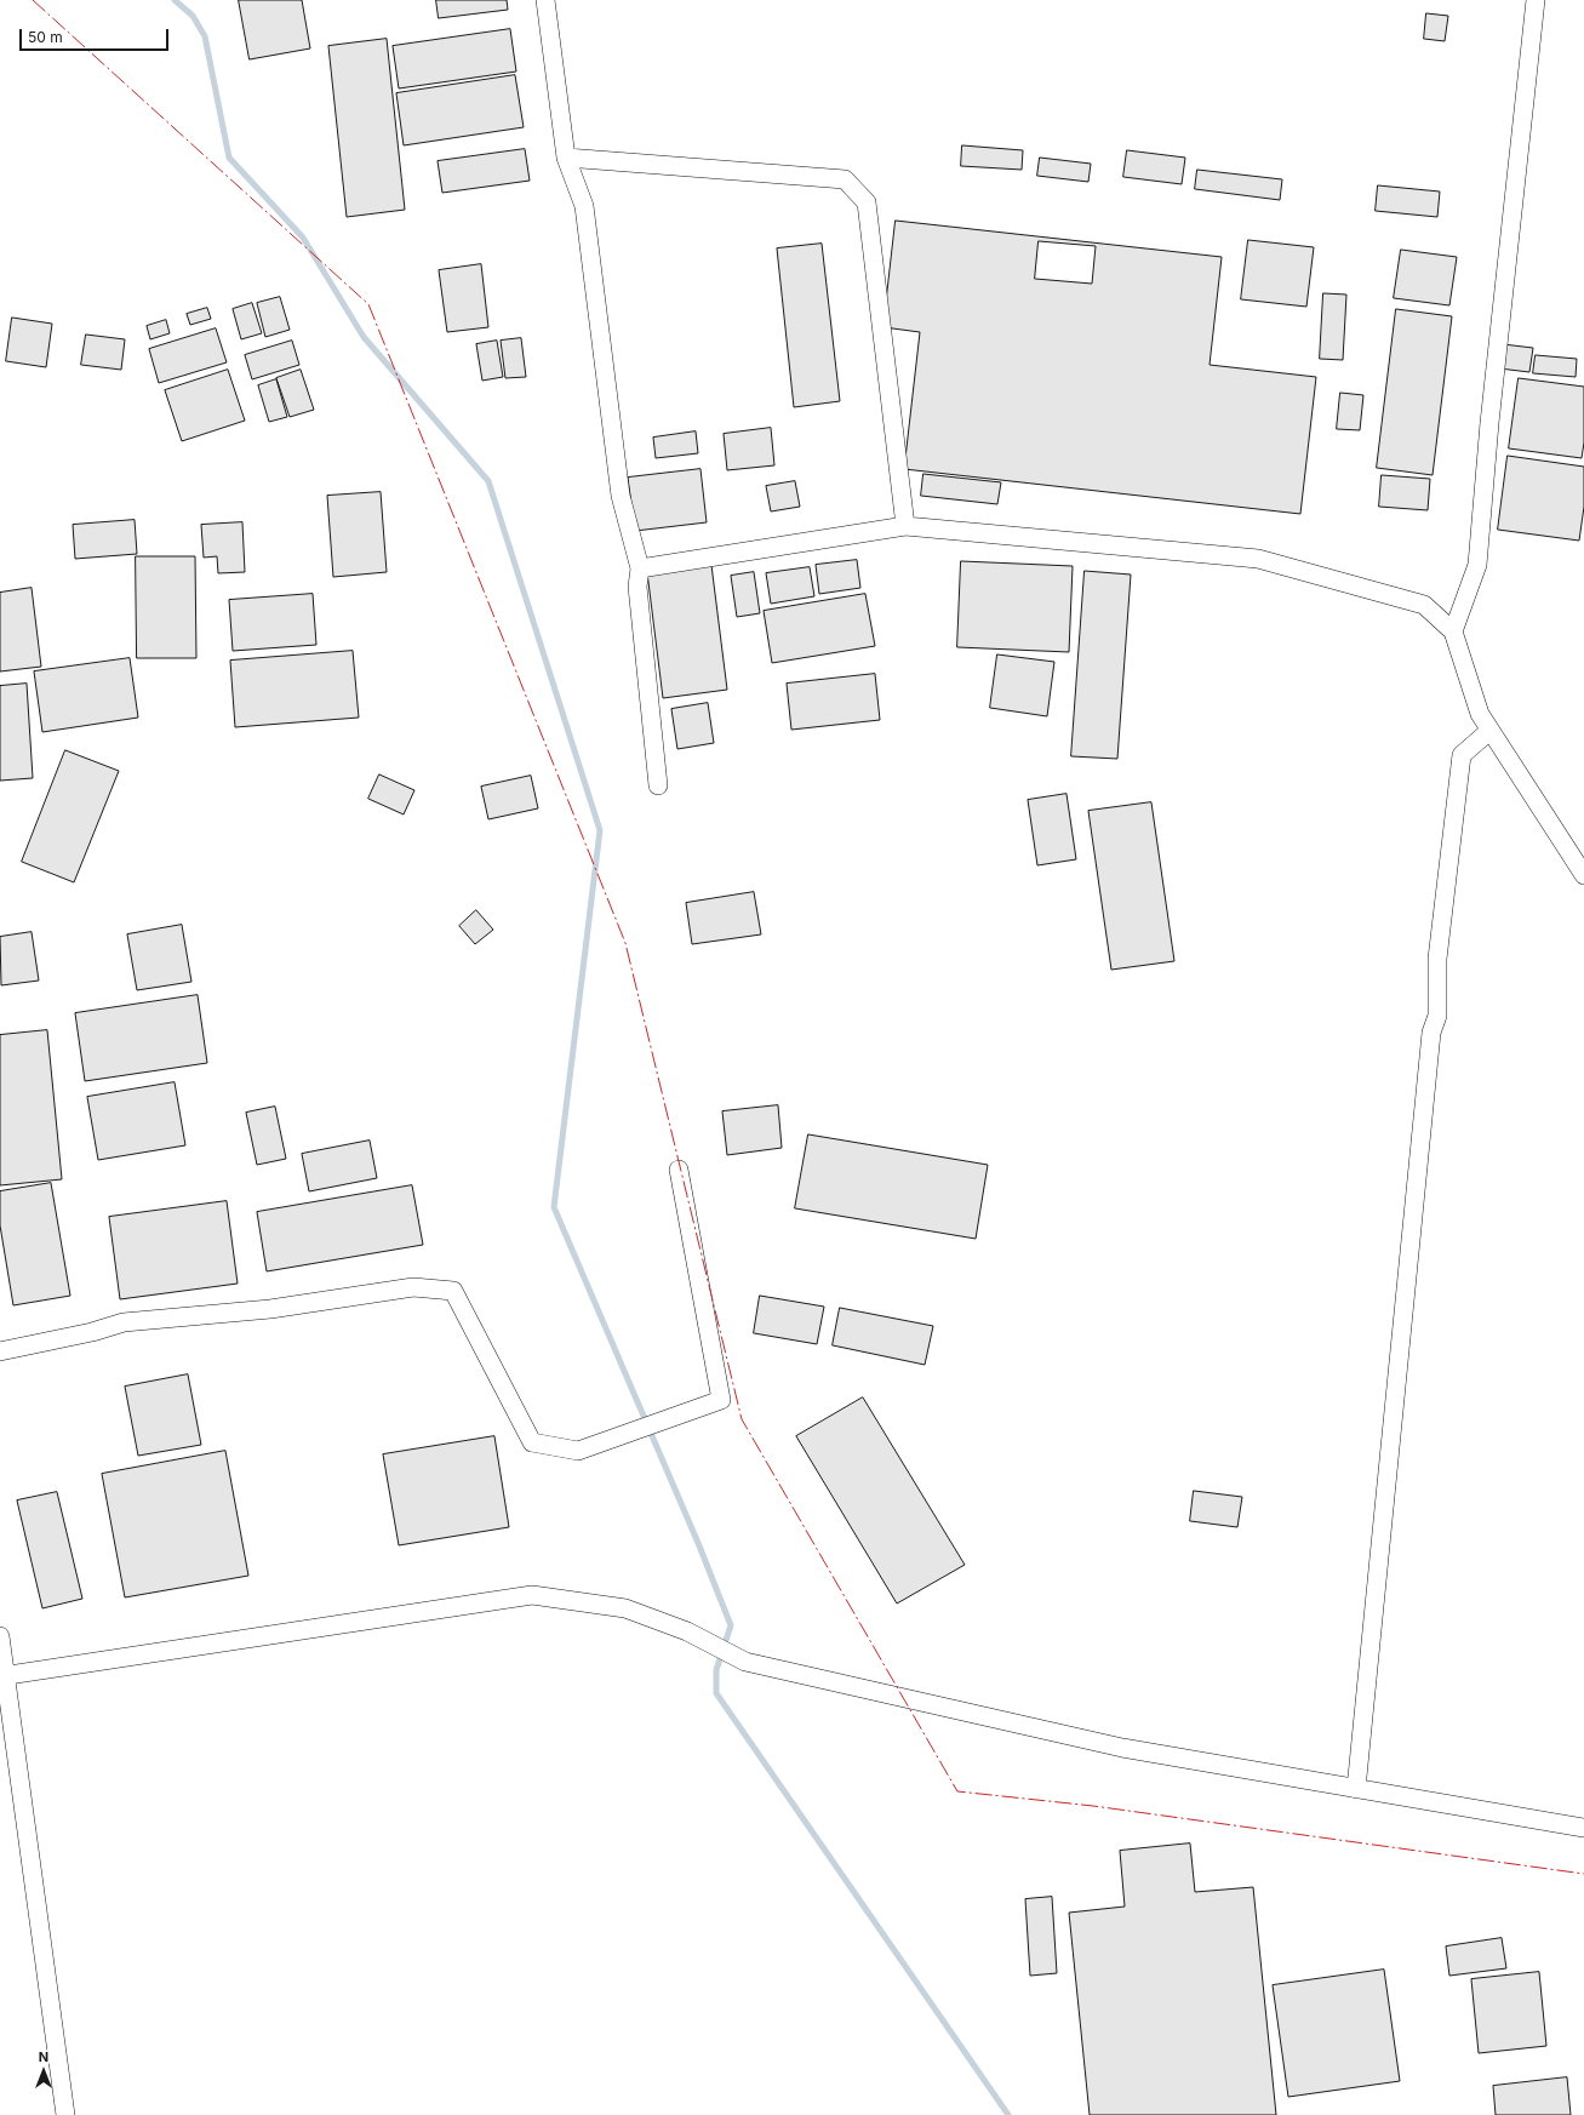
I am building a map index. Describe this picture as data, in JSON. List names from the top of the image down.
{
  "scale_bar": "50 m",
  "north": "top"
}
